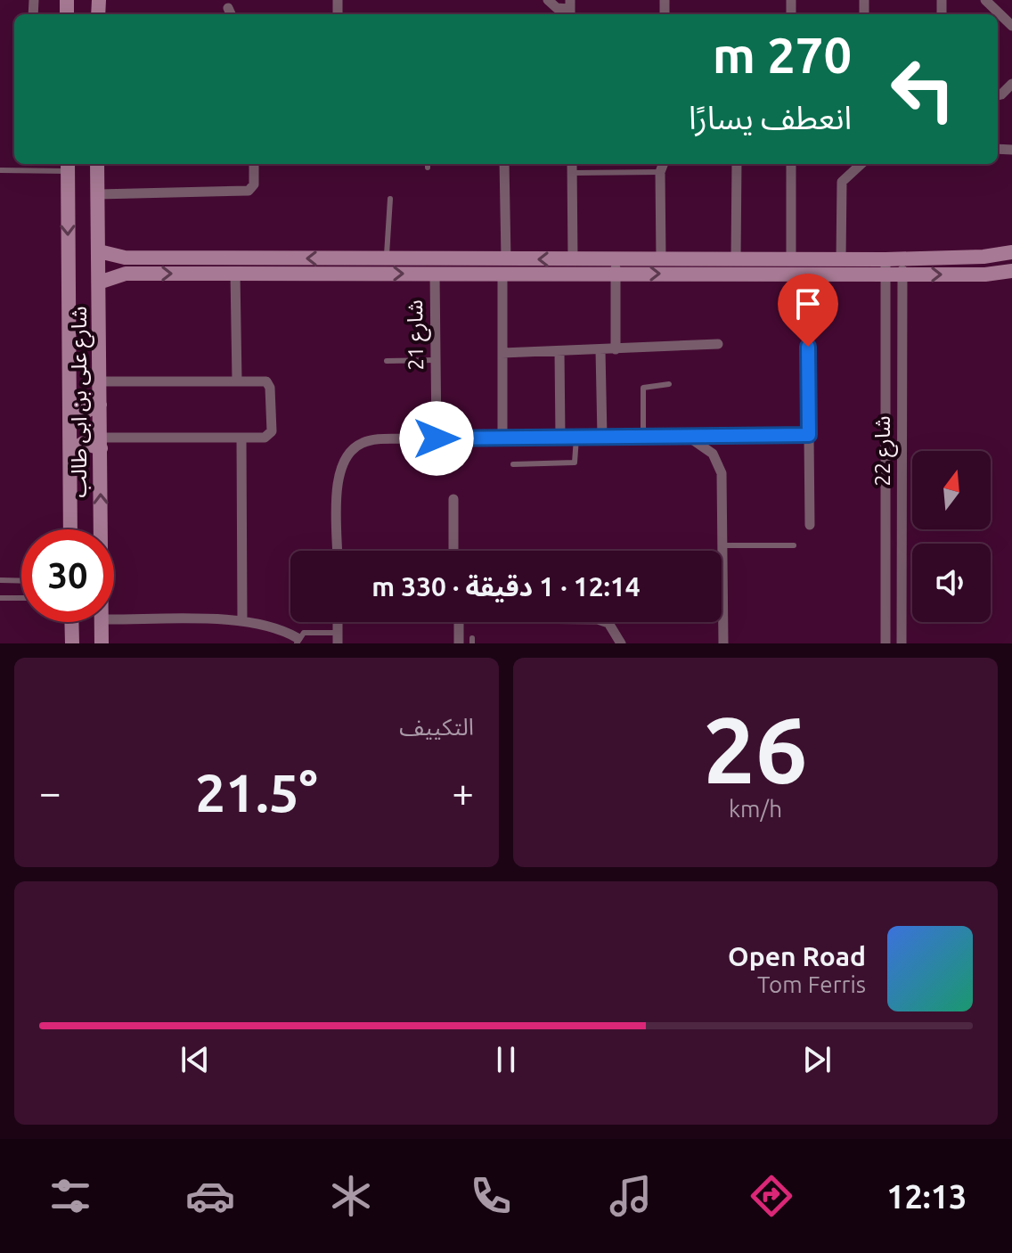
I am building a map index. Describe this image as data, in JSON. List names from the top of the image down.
{
  "streets": {
    "street": ["شارع 21", "شارع على بن ابى طالب", "شارع 22"]
  },
  "north": "top",
  "page": {
    "turn": ["270 m", "انعطف يسارًا"],
    "limit": "30",
    "trip": "12:14 · 1 دقيقة · 330 m",
    "tile": [
      ["26", "km/h"],
      "التكييف"
    ],
    "heat": ["−", "21.5°", "+"],
    "song": ["Open Road", "Tom Ferris"],
    "tabs": "12:13"
  }
}
